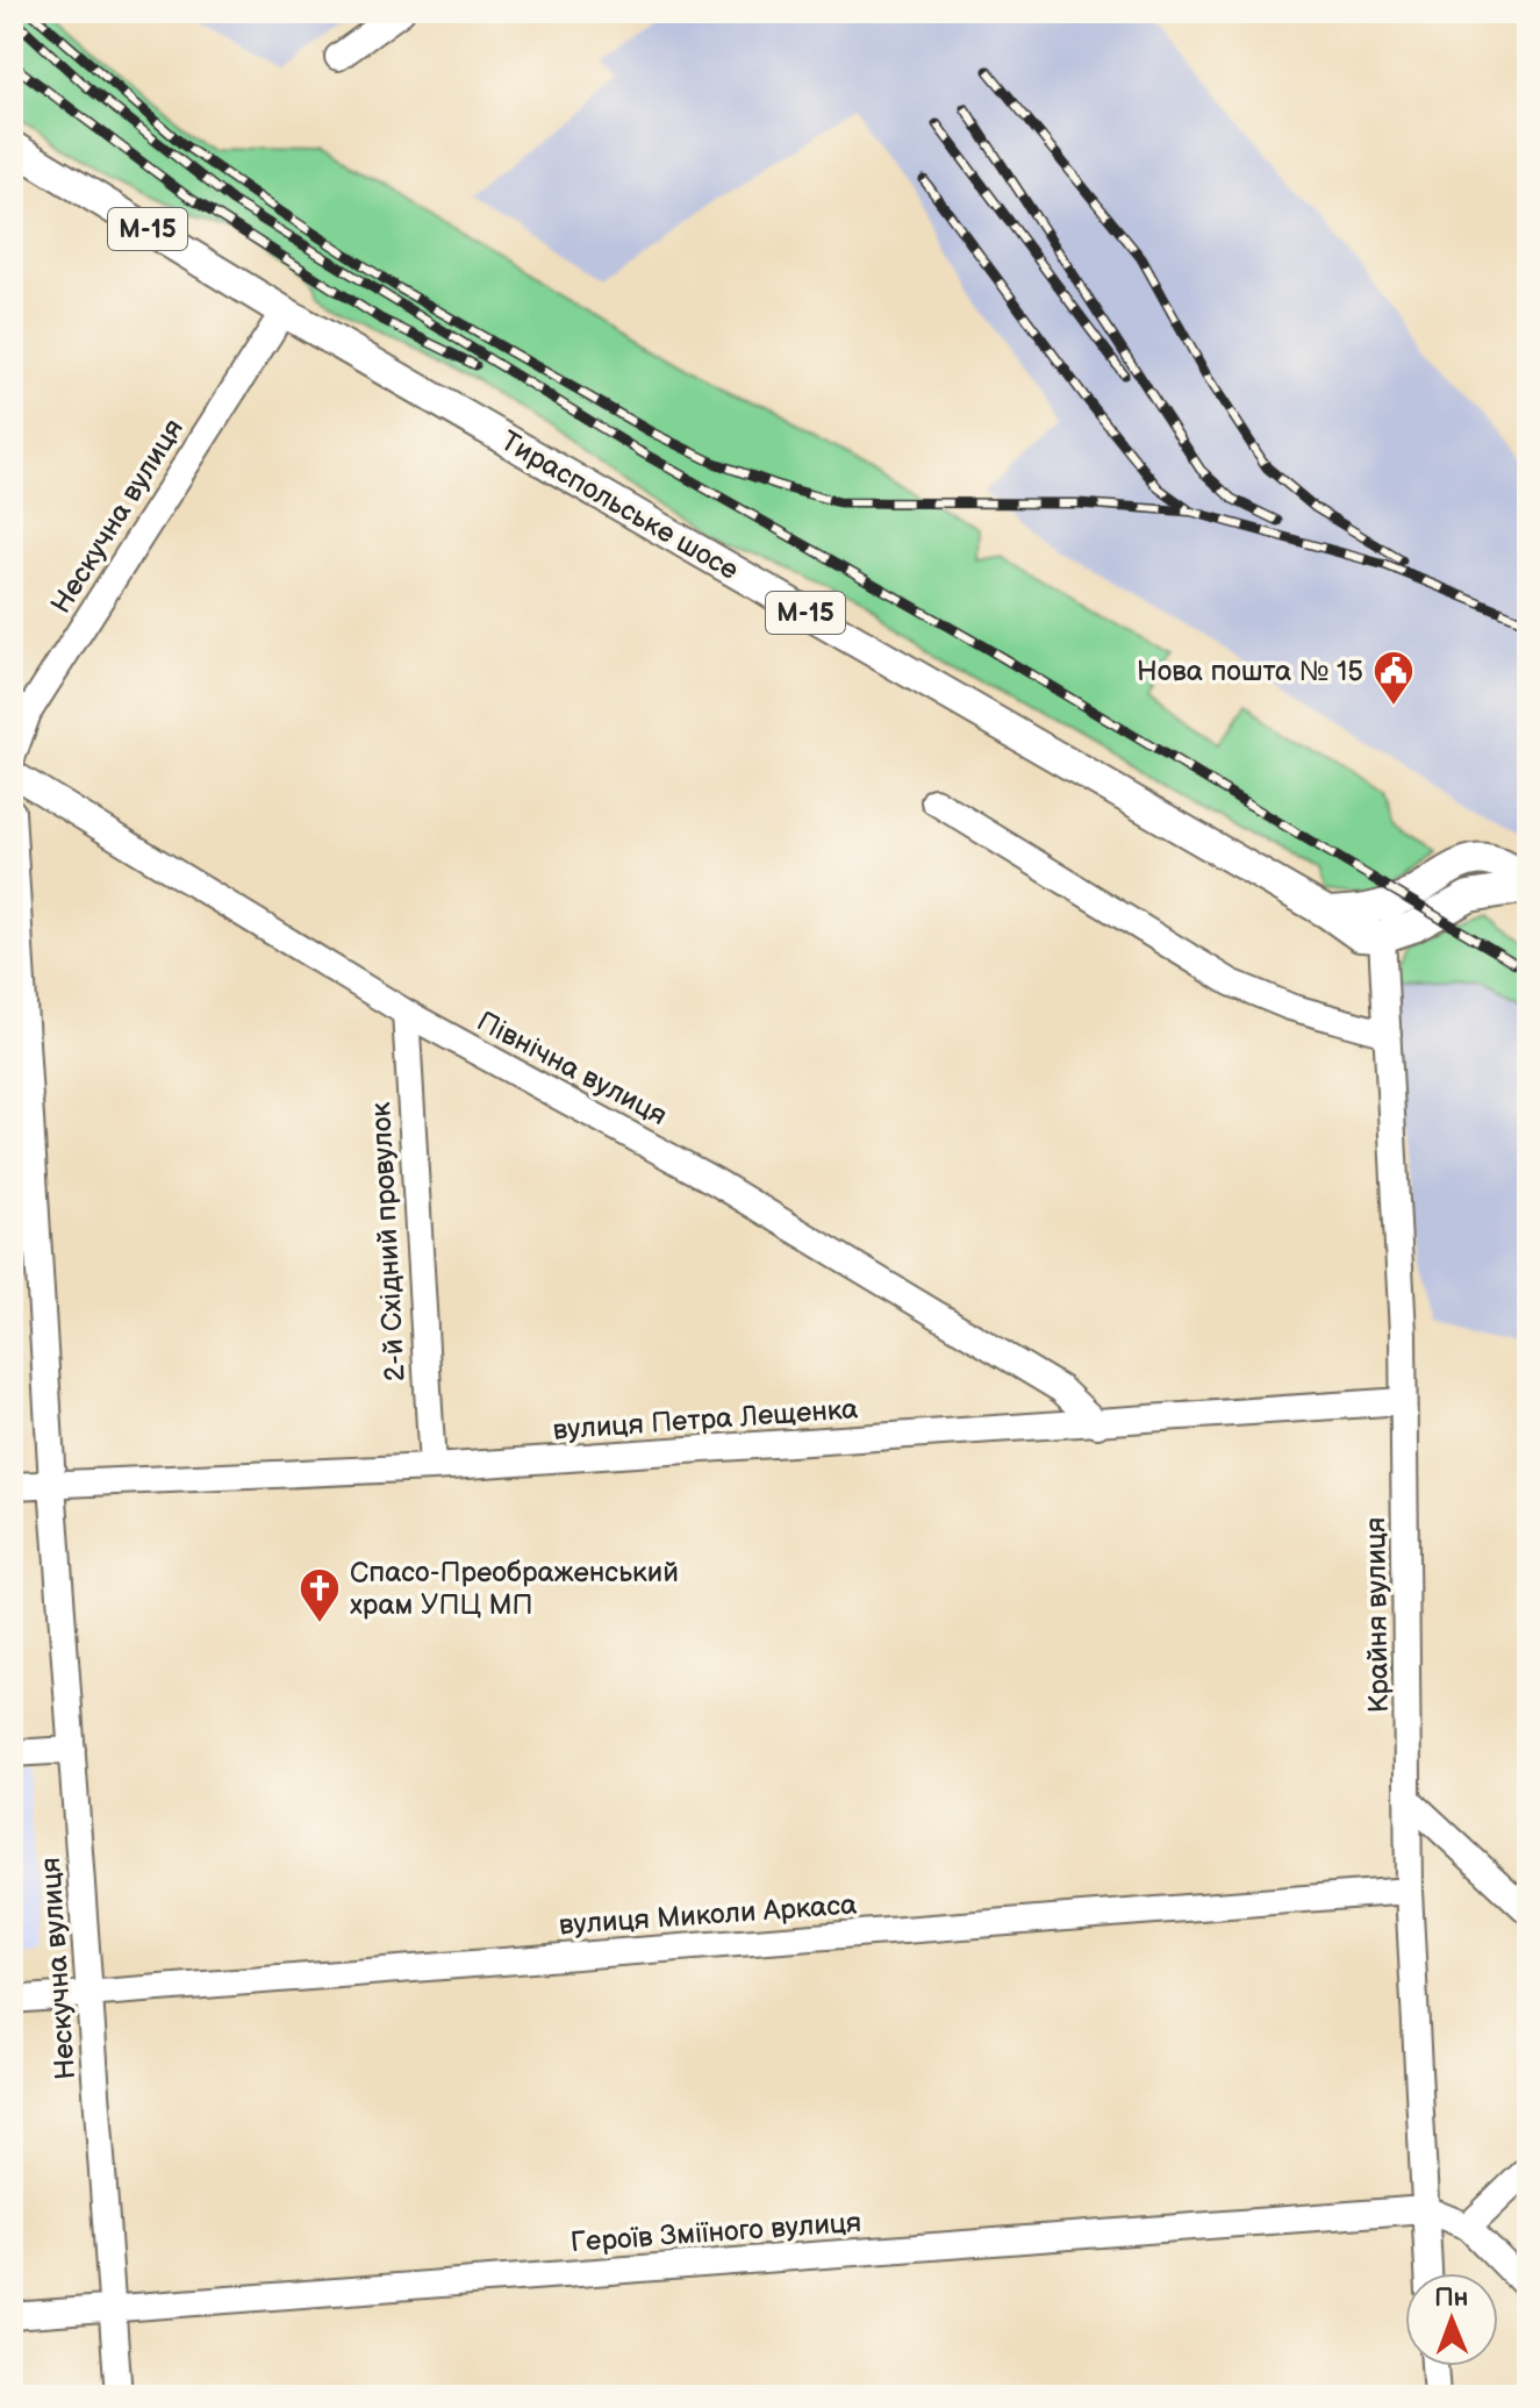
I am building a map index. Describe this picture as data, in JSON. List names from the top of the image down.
{
  "streets": {
    "main road": ["М-15", "Тираспольське шосе"],
    "street": [
      "Нескучна вулиця",
      "Північна вулиця",
      "2-й Східний провулок",
      "вулиця Петра Лещенка",
      "Крайня вулиця",
      "вулиця Миколи Аркаса",
      "Героїв Зміїного вулиця"
    ]
  },
  "crossings": [
    ["М-15", "Тираспольське шосе"],
    ["М-15", "Крайня вулиця"],
    ["Тираспольське шосе", "Нескучна вулиця"],
    ["Тираспольське шосе", "Крайня вулиця"],
    ["Нескучна вулиця", "вулиця Петра Лещенка"],
    ["Нескучна вулиця", "вулиця Миколи Аркаса"],
    ["Нескучна вулиця", "Героїв Зміїного вулиця"],
    ["Північна вулиця", "2-й Східний провулок"],
    ["Північна вулиця", "вулиця Петра Лещенка"],
    ["2-й Східний провулок", "вулиця Петра Лещенка"],
    ["вулиця Петра Лещенка", "Крайня вулиця"],
    ["Крайня вулиця", "вулиця Миколи Аркаса"],
    ["Крайня вулиця", "Героїв Зміїного вулиця"]
  ],
  "places": {
    "public building": ["Нова пошта № 15"],
    "church": ["Спасо-Преображенський храм УПЦ МП"]
  },
  "north": "top"
}
